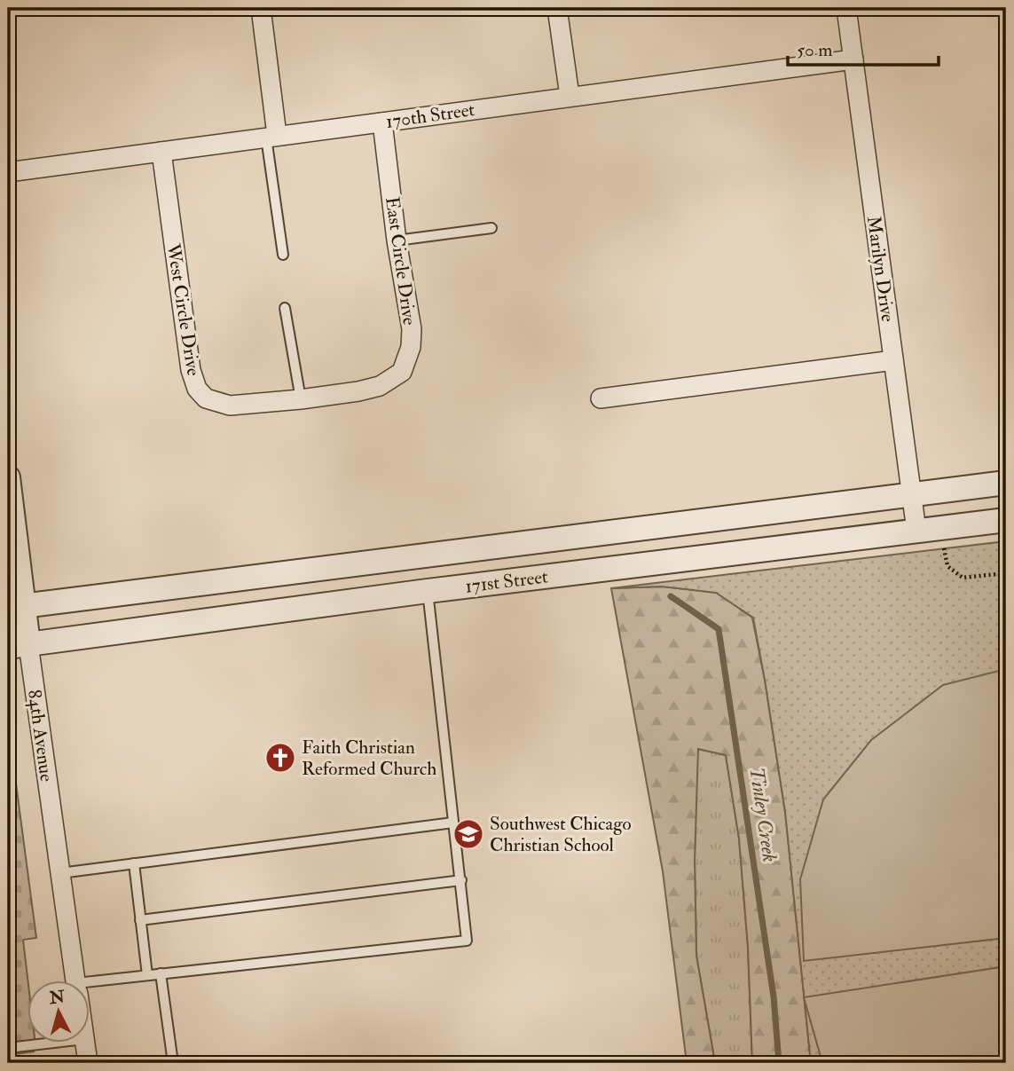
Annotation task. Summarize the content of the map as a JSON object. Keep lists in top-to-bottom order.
{
  "streets": {
    "street": [
      "170th Street",
      "East Circle Drive",
      "Marilyn Drive",
      "West Circle Drive",
      "171st Street",
      "84th Avenue"
    ]
  },
  "crossings": [
    ["170th Street", "East Circle Drive"],
    ["170th Street", "Marilyn Drive"],
    ["170th Street", "West Circle Drive"],
    ["East Circle Drive", "West Circle Drive"],
    ["Marilyn Drive", "171st Street"],
    ["171st Street", "84th Avenue"]
  ],
  "water": ["Tinley Creek"],
  "places": {
    "church": ["Faith Christian Reformed Church"],
    "school or university": ["Southwest Chicago Christian School"]
  },
  "scale_bar": "50 m",
  "north": "top"
}
